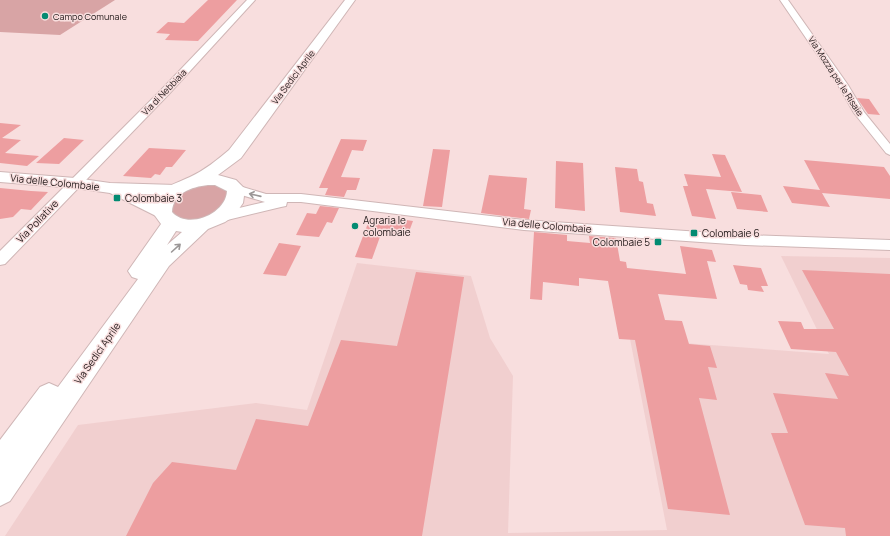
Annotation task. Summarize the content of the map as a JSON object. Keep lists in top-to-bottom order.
{
  "streets": {
    "main road": ["Via Sedici Aprile"],
    "street": [
      "Via Mozza per le Risaie",
      "Via di Nebbiaia",
      "Via delle Colombaie",
      "Via Pollative"
    ]
  },
  "crossings": [
    ["Via Sedici Aprile", "Via delle Colombaie"],
    ["Via di Nebbiaia", "Via delle Colombaie"],
    ["Via di Nebbiaia", "Via Pollative"],
    ["Via delle Colombaie", "Via Pollative"]
  ],
  "places": {
    "other": ["Campo Comunale", "Agraria le colombaie"],
    "transit": ["Colombaie 3", "Colombaie 6", "Colombaie 5"]
  }
}
